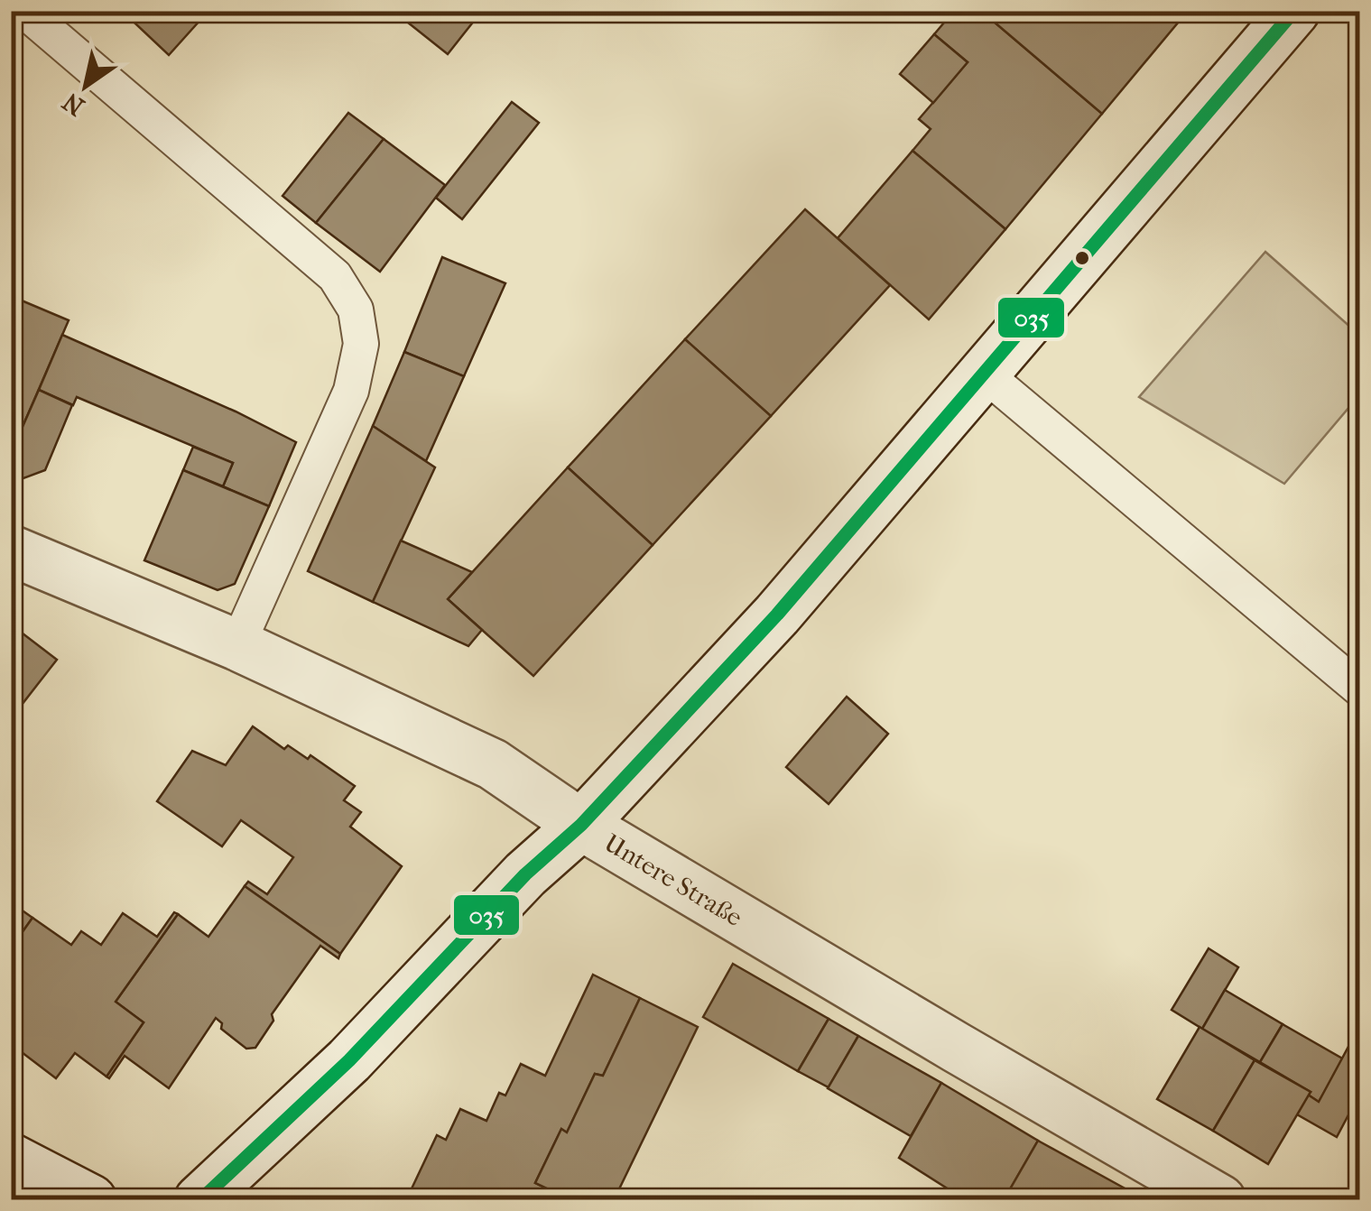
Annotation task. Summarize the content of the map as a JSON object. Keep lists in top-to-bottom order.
{
  "streets": {
    "main road": ["Untere Straße"]
  },
  "lines": ["transit line 035"],
  "north": "bottom left"
}
